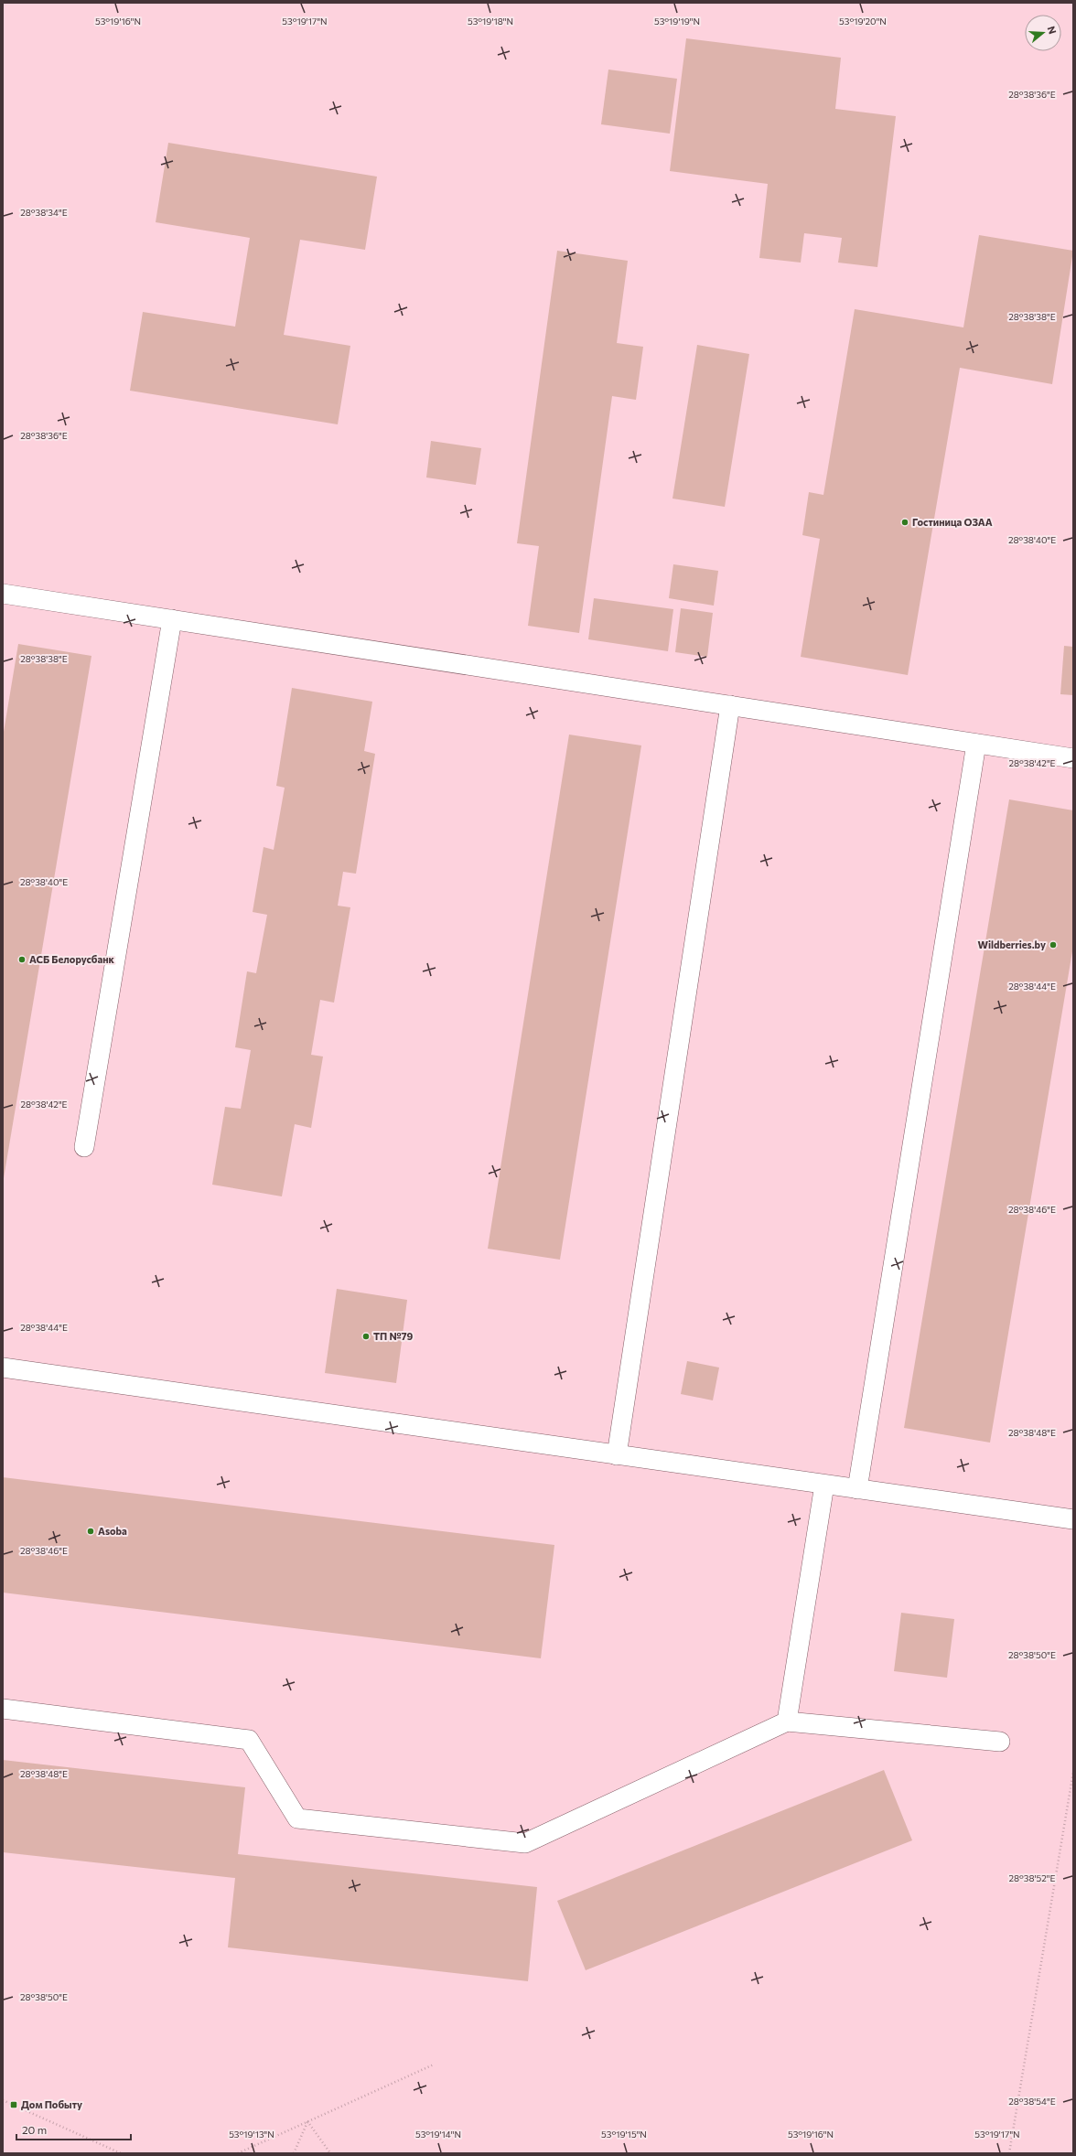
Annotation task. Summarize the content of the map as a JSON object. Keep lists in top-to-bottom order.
{
  "places": {
    "other": [
      "Гостиница ОЗАА",
      "Wildberries.by",
      "АСБ Белорусбанк",
      "ТП №79",
      "Asoba"
    ],
    "transit": ["Дом Побыту"]
  },
  "scale_bar": "20 m",
  "north": "right",
  "coordinates": [
    "53°19'16\"N",
    "53°19'17\"N",
    "53°19'18\"N",
    "53°19'19\"N",
    "53°19'20\"N",
    "28°38'36\"E",
    "28°38'34\"E",
    "28°38'38\"E",
    "28°38'40\"E",
    "28°38'42\"E",
    "28°38'44\"E",
    "28°38'46\"E",
    "28°38'48\"E",
    "28°38'50\"E",
    "28°38'52\"E",
    "28°38'54\"E",
    "53°19'13\"N",
    "53°19'14\"N",
    "53°19'15\"N"
  ]
}
